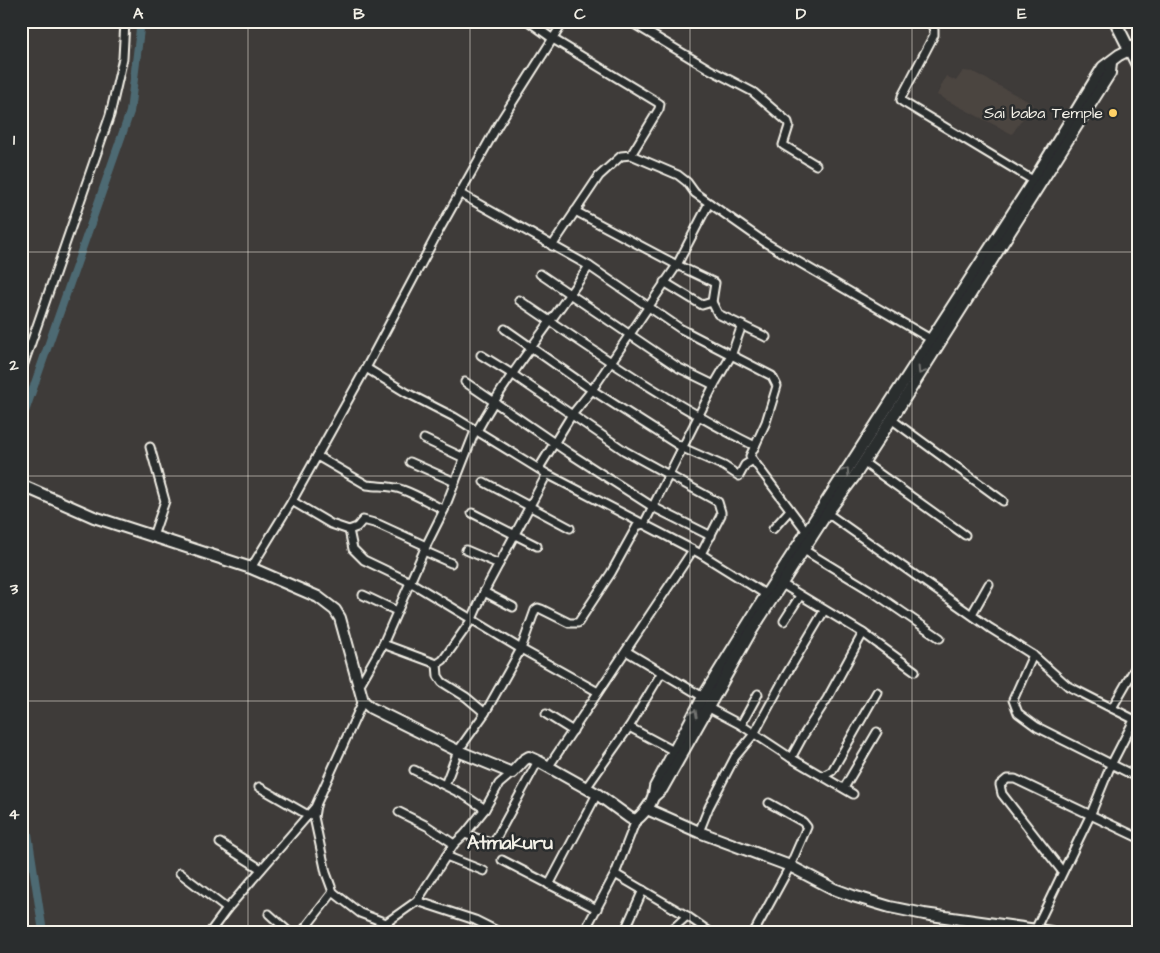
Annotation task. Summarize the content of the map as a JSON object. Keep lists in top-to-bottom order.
{
  "districts": ["Atmakuru"],
  "places": ["Sai baba Temple"],
  "grid": {
    "columns": [
      "A",
      "B",
      "C",
      "D",
      "E"
    ],
    "rows": [
      "1",
      "2",
      "3",
      "4"
    ]
  }
}
